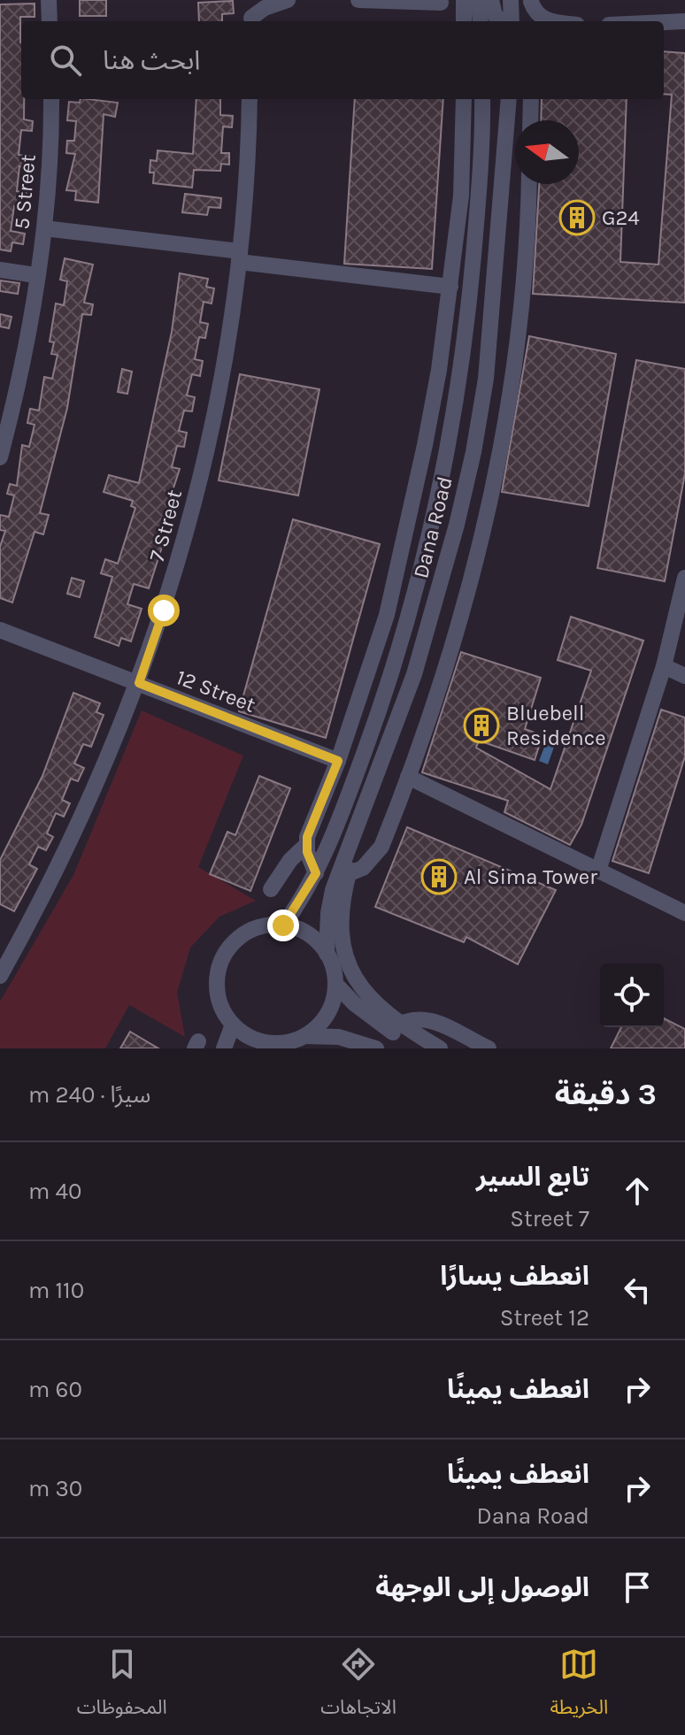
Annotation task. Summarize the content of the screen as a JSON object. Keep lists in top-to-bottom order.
{
  "streets": {
    "street": [
      "5 Street",
      "7 Street",
      "Dana Road",
      "12 Street"
    ]
  },
  "crossings": [
    ["7 Street", "12 Street"]
  ],
  "places": {
    "building": ["G24", "Bluebell Residence", "Al Sima Tower"]
  },
  "north": "left",
  "page": {
    "search": "ابحث هنا",
    "heading": ["3 دقيقة", "سيرًا · 240 m"],
    "list": [
      ["تابع السير", "7 Street", "40 m"],
      ["انعطف يسارًا", "12 Street", "110 m"],
      ["انعطف يمينًا", "60 m"],
      ["انعطف يمينًا", "Dana Road", "30 m"],
      "الوصول إلى الوجهة"
    ],
    "nav": ["الخريطة", "الاتجاهات", "المحفوظات"]
  }
}
